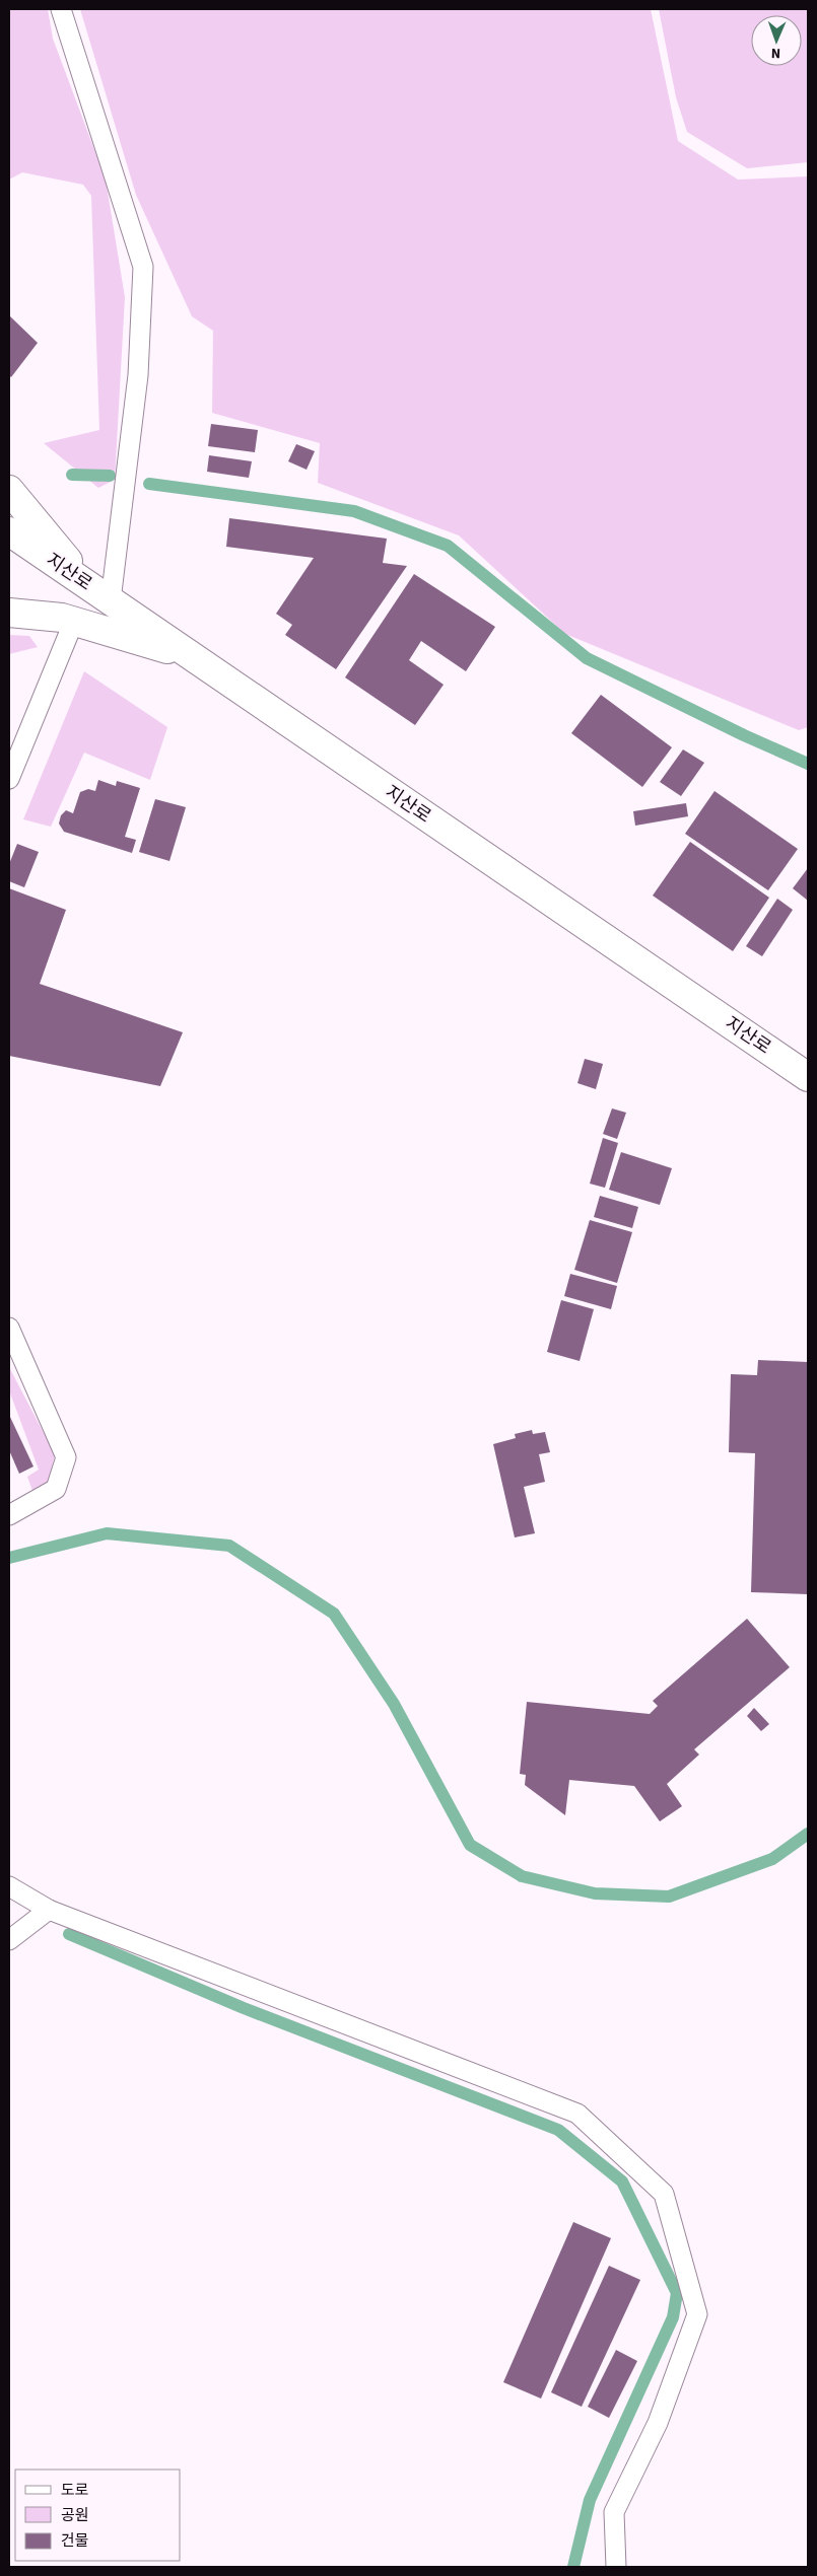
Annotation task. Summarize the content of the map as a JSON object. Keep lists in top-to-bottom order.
{
  "streets": {
    "main road": ["지산로"]
  },
  "legend": ["도로", "공원", "건물"],
  "north": "bottom"
}
